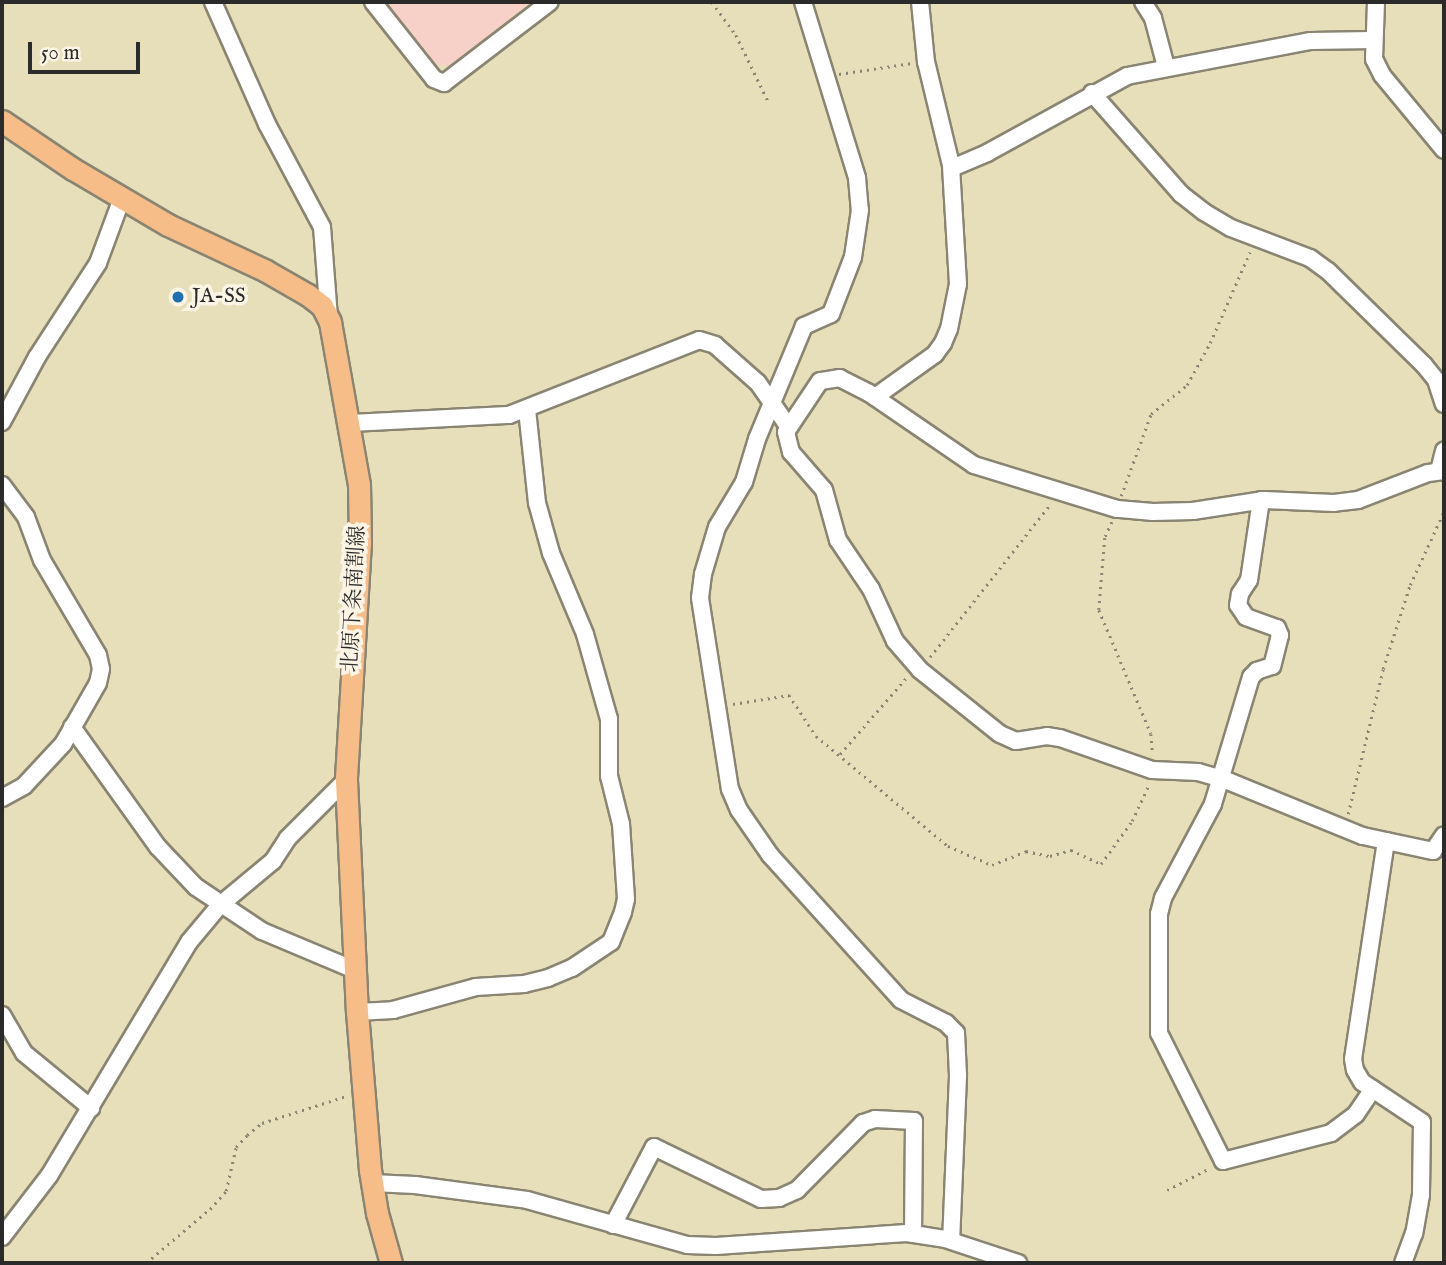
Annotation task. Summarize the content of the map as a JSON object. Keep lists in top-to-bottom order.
{
  "streets": {
    "main road": ["北原下条南割線"]
  },
  "places": ["JA-SS"],
  "scale_bar": "50 m"
}
